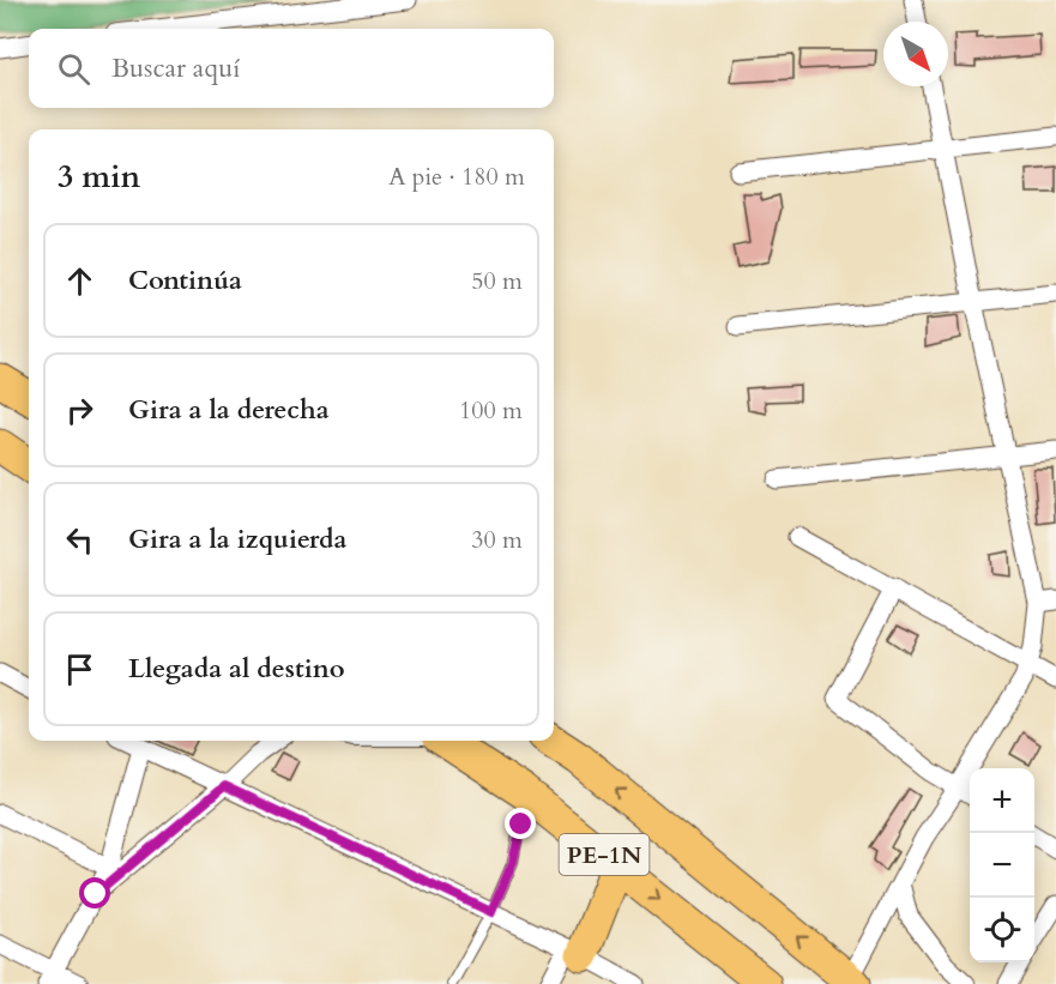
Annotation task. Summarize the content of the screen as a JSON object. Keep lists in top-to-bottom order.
{
  "streets": {
    "highway": ["PE-1N"]
  },
  "north": "bottom right",
  "page": {
    "search": "Buscar aquí",
    "heading": ["3 min", "A pie · 180 m"],
    "list": [
      ["Continúa", "50 m"],
      ["Gira a la derecha", "100 m"],
      ["Gira a la izquierda", "30 m"],
      "Llegada al destino"
    ],
    "map_buttons": ["+", "−"]
  }
}
